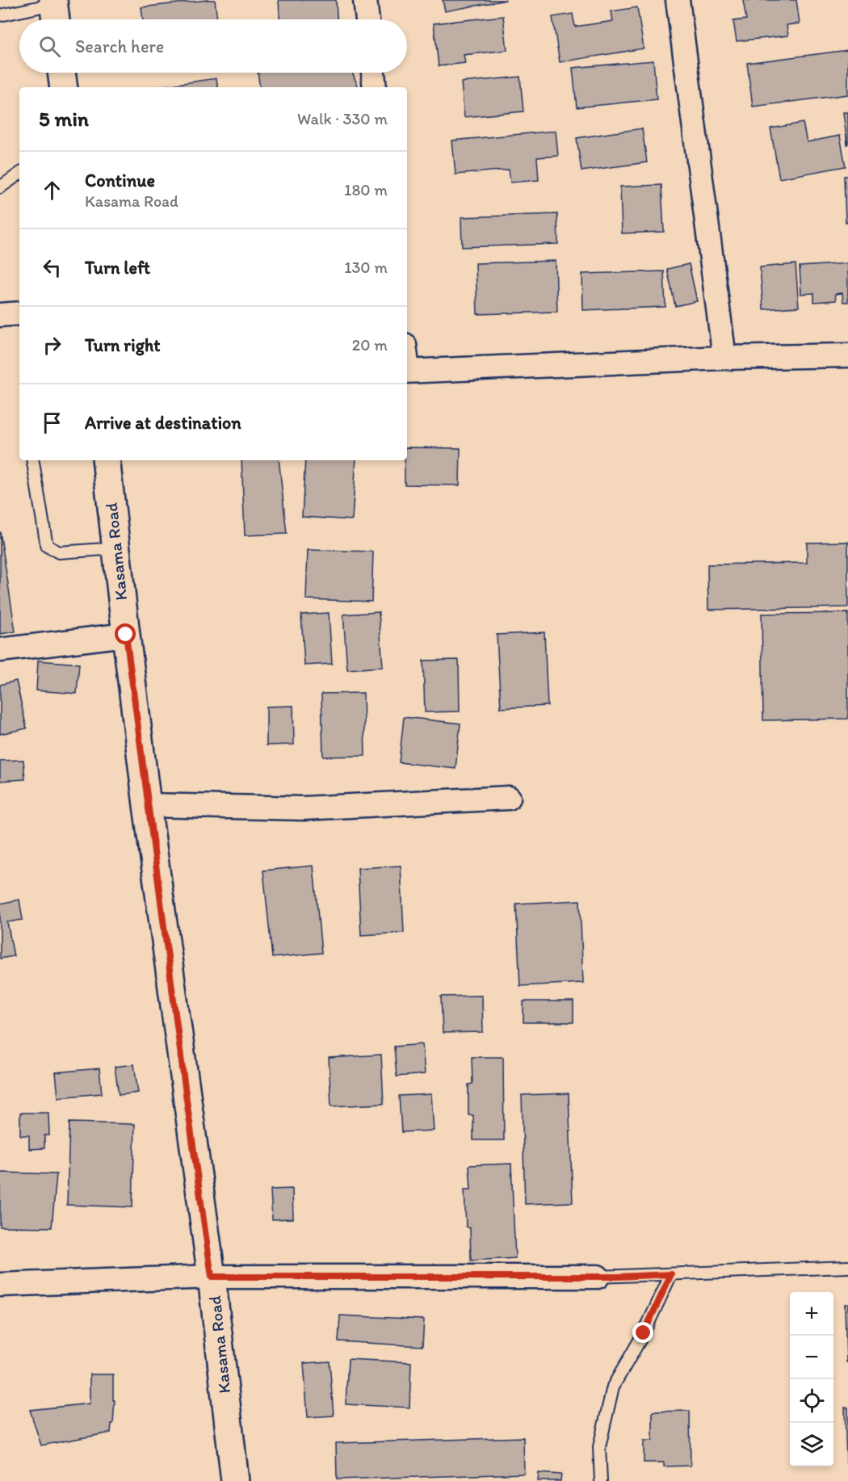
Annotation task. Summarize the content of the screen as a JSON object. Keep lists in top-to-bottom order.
{
  "streets": {
    "street": ["Kasama Road"]
  },
  "page": {
    "search": "Search here",
    "heading": ["5 min", "Walk · 330 m"],
    "list": [
      ["Continue", "Kasama Road", "180 m"],
      ["Turn left", "130 m"],
      ["Turn right", "20 m"],
      "Arrive at destination"
    ],
    "map_buttons": ["+", "−"]
  }
}
